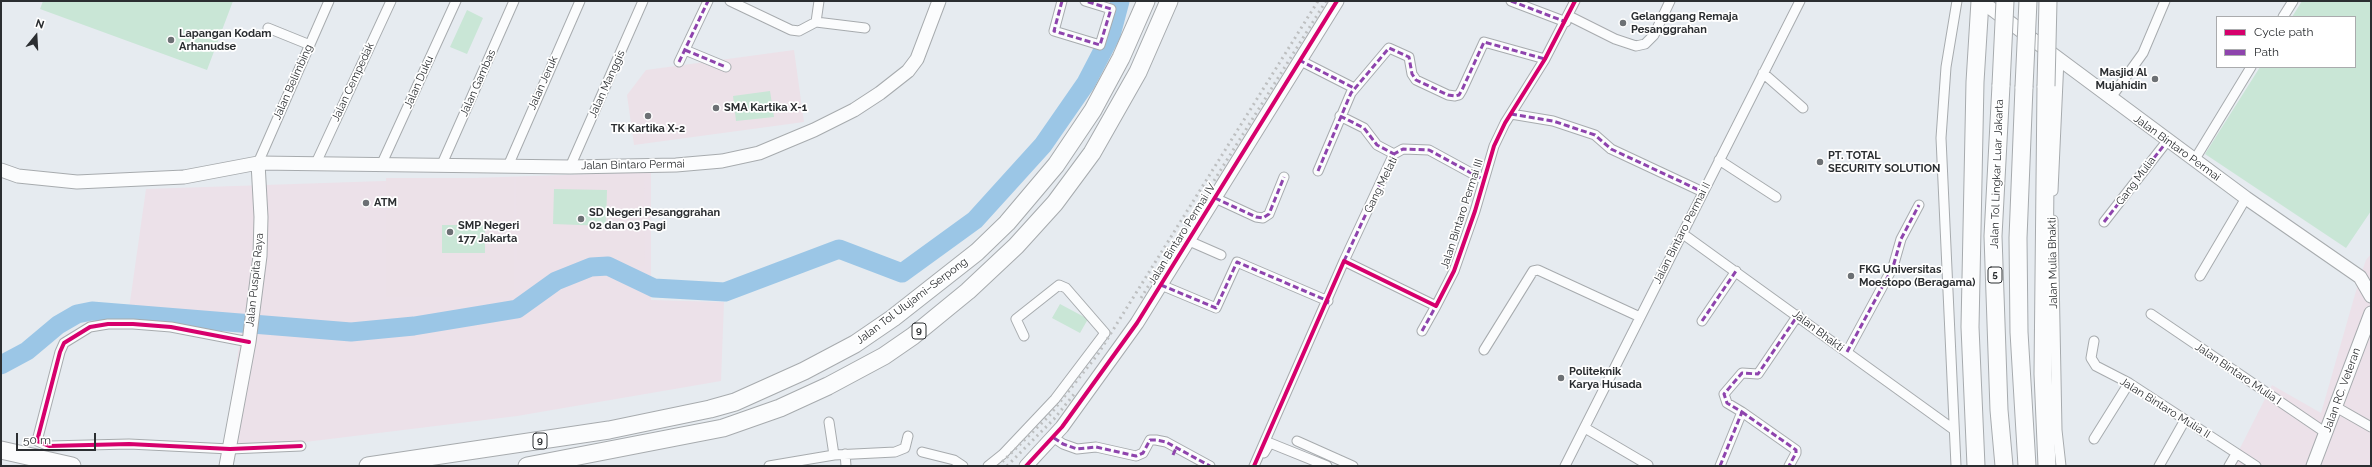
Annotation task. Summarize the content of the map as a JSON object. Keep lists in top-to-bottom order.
{
  "streets": {
    "highway": [
      "Jalan Tol Lingkar Luar Jakarta",
      "5",
      "Jalan Tol Ulujami–Serpong",
      "9"
    ],
    "main road": [
      "Jalan Bintaro Permai",
      "Jalan Bintaro Permai IV",
      "Jalan Puspita Raya",
      "Jalan RC. Veteran"
    ],
    "street": [
      "Jalan Belimbing",
      "Jalan Cempedak",
      "Jalan Duku",
      "Jalan Gambas",
      "Jalan Jeruk",
      "Jalan Manggis",
      "Gang Mulia",
      "Gang Melati",
      "Jalan Bintaro Permai III",
      "Jalan Bintaro Permai II",
      "Jalan Mulia Bhakti",
      "Jalan Bhakti",
      "Jalan Bintaro Mulia I",
      "Jalan Bintaro Mulia II"
    ]
  },
  "crossings": [
    ["Jalan Belimbing", "Jalan Bintaro Permai"],
    ["Jalan Belimbing", "Jalan Puspita Raya"],
    ["Jalan Cempedak", "Jalan Bintaro Permai"],
    ["Jalan Duku", "Jalan Bintaro Permai"],
    ["Jalan Gambas", "Jalan Bintaro Permai"],
    ["Jalan Jeruk", "Jalan Bintaro Permai"],
    ["Jalan Manggis", "Jalan Bintaro Permai"],
    ["Jalan Bintaro Permai", "Gang Mulia"],
    ["Jalan Bintaro Permai", "Jalan Mulia Bhakti"],
    ["Jalan Bintaro Permai", "Jalan Puspita Raya"],
    ["Gang Melati", "Jalan Bintaro Permai III"],
    ["Jalan Bintaro Permai II", "Jalan Bhakti"],
    ["Jalan Bintaro Mulia I", "Jalan RC. Veteran"]
  ],
  "places": [
    "Gelanggang Remaja Pesanggrahan",
    "Lapangan Kodam Arhanudse",
    "Masjid Al Mujahidin",
    "SMA Kartika X-1",
    "TK Kartika X-2",
    "PT. TOTAL SECURITY SOLUTION",
    "ATM",
    "SD Negeri Pesanggrahan 02 dan 03 Pagi",
    "SMP Negeri 177 Jakarta",
    "FKG Universitas Moestopo (Beragama)",
    "Politeknik Karya Husada"
  ],
  "legend": ["Cycle path", "Path"],
  "scale_bar": "50 m",
  "north": "top"
}
